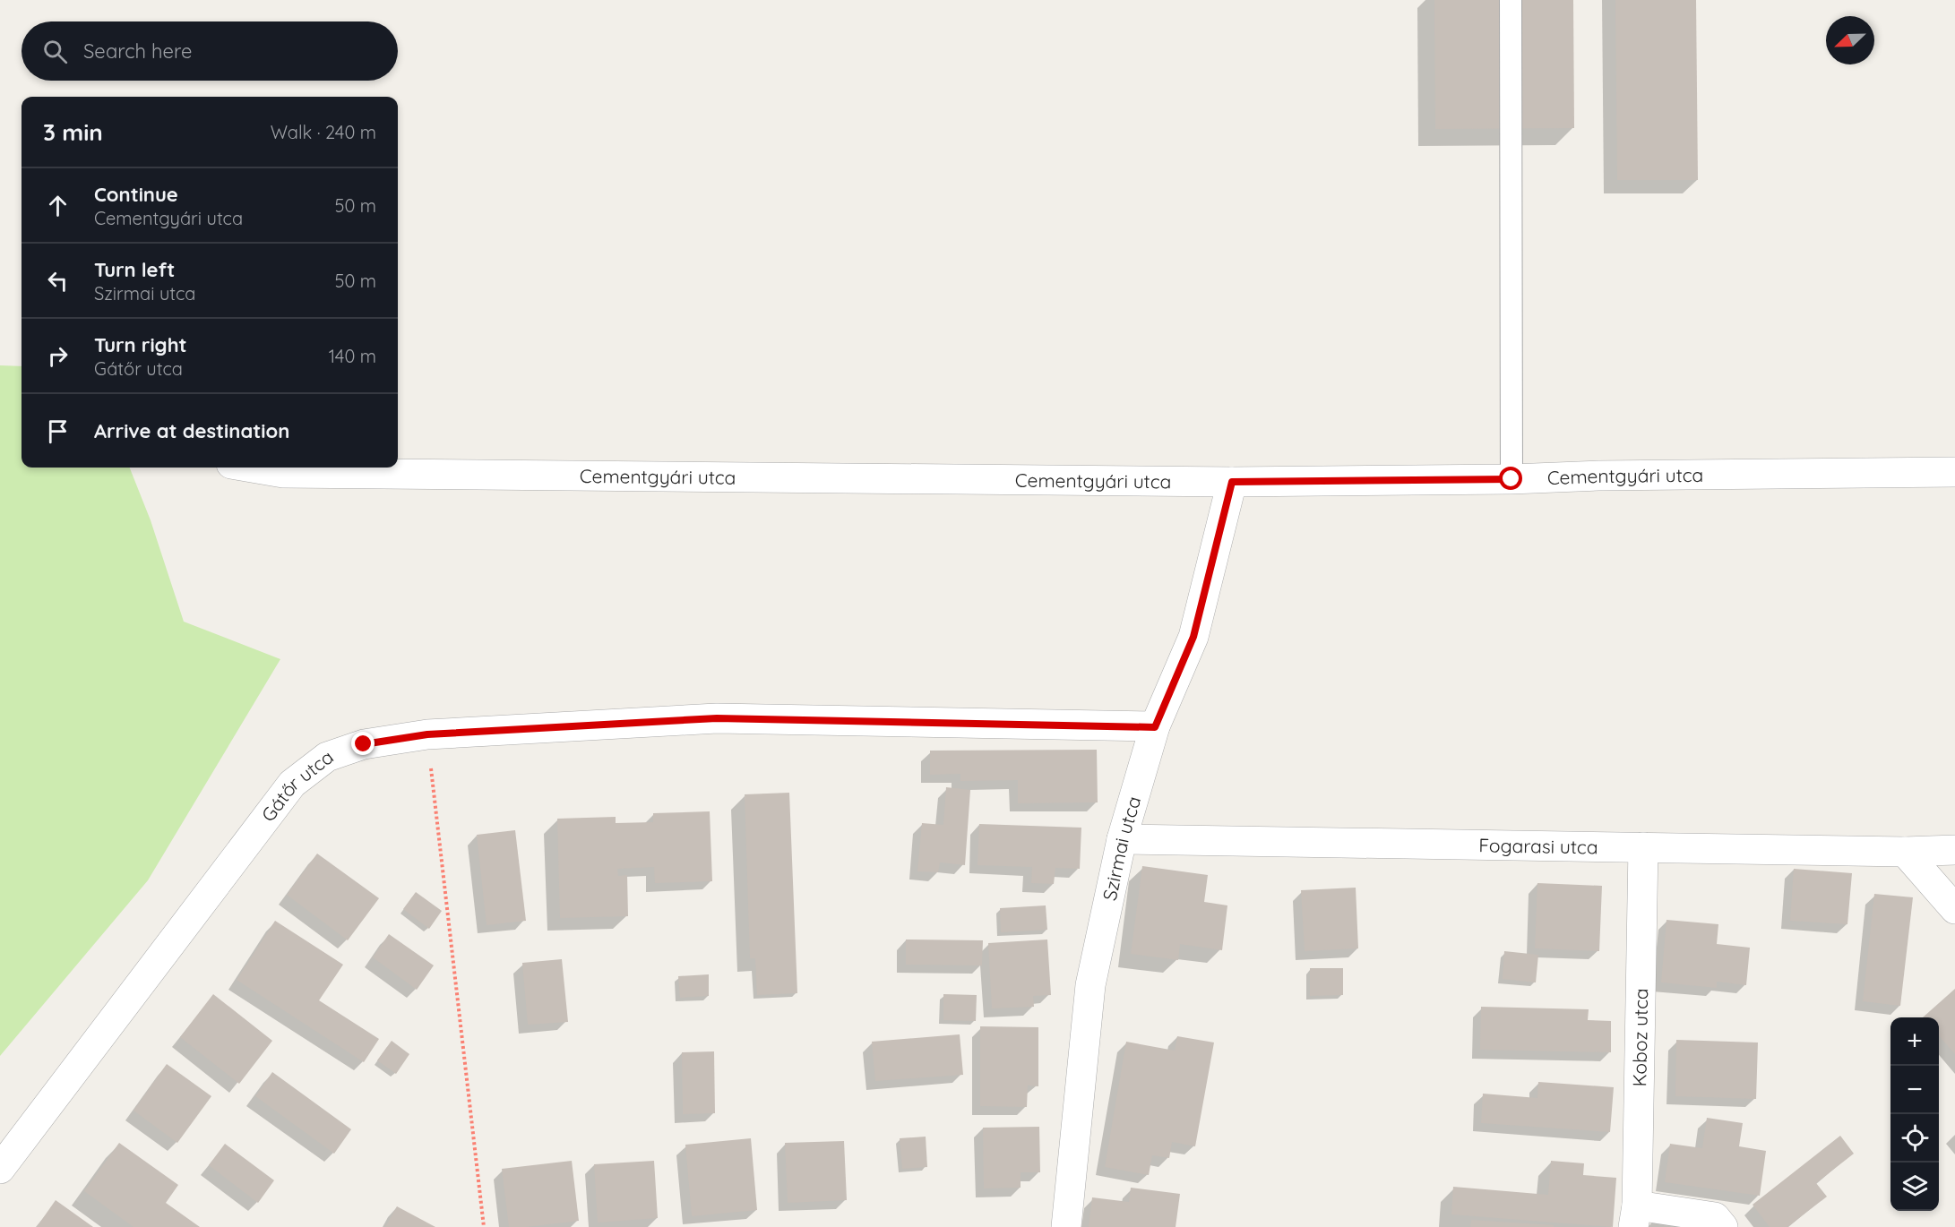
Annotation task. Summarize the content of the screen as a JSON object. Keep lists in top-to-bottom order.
{
  "streets": {
    "street": [
      "Cementgyári utca",
      "Gátőr utca",
      "Fogarasi utca",
      "Szirmai utca",
      "Koboz utca"
    ]
  },
  "crossings": [
    ["Cementgyári utca", "Szirmai utca"],
    ["Gátőr utca", "Szirmai utca"],
    ["Fogarasi utca", "Szirmai utca"],
    ["Fogarasi utca", "Koboz utca"]
  ],
  "north": "bottom left",
  "page": {
    "search": "Search here",
    "heading": ["3 min", "Walk · 240 m"],
    "list": [
      ["Continue", "Cementgyári utca", "50 m"],
      ["Turn left", "Szirmai utca", "50 m"],
      ["Turn right", "Gátőr utca", "140 m"],
      "Arrive at destination"
    ],
    "map_buttons": ["+", "−"]
  }
}
